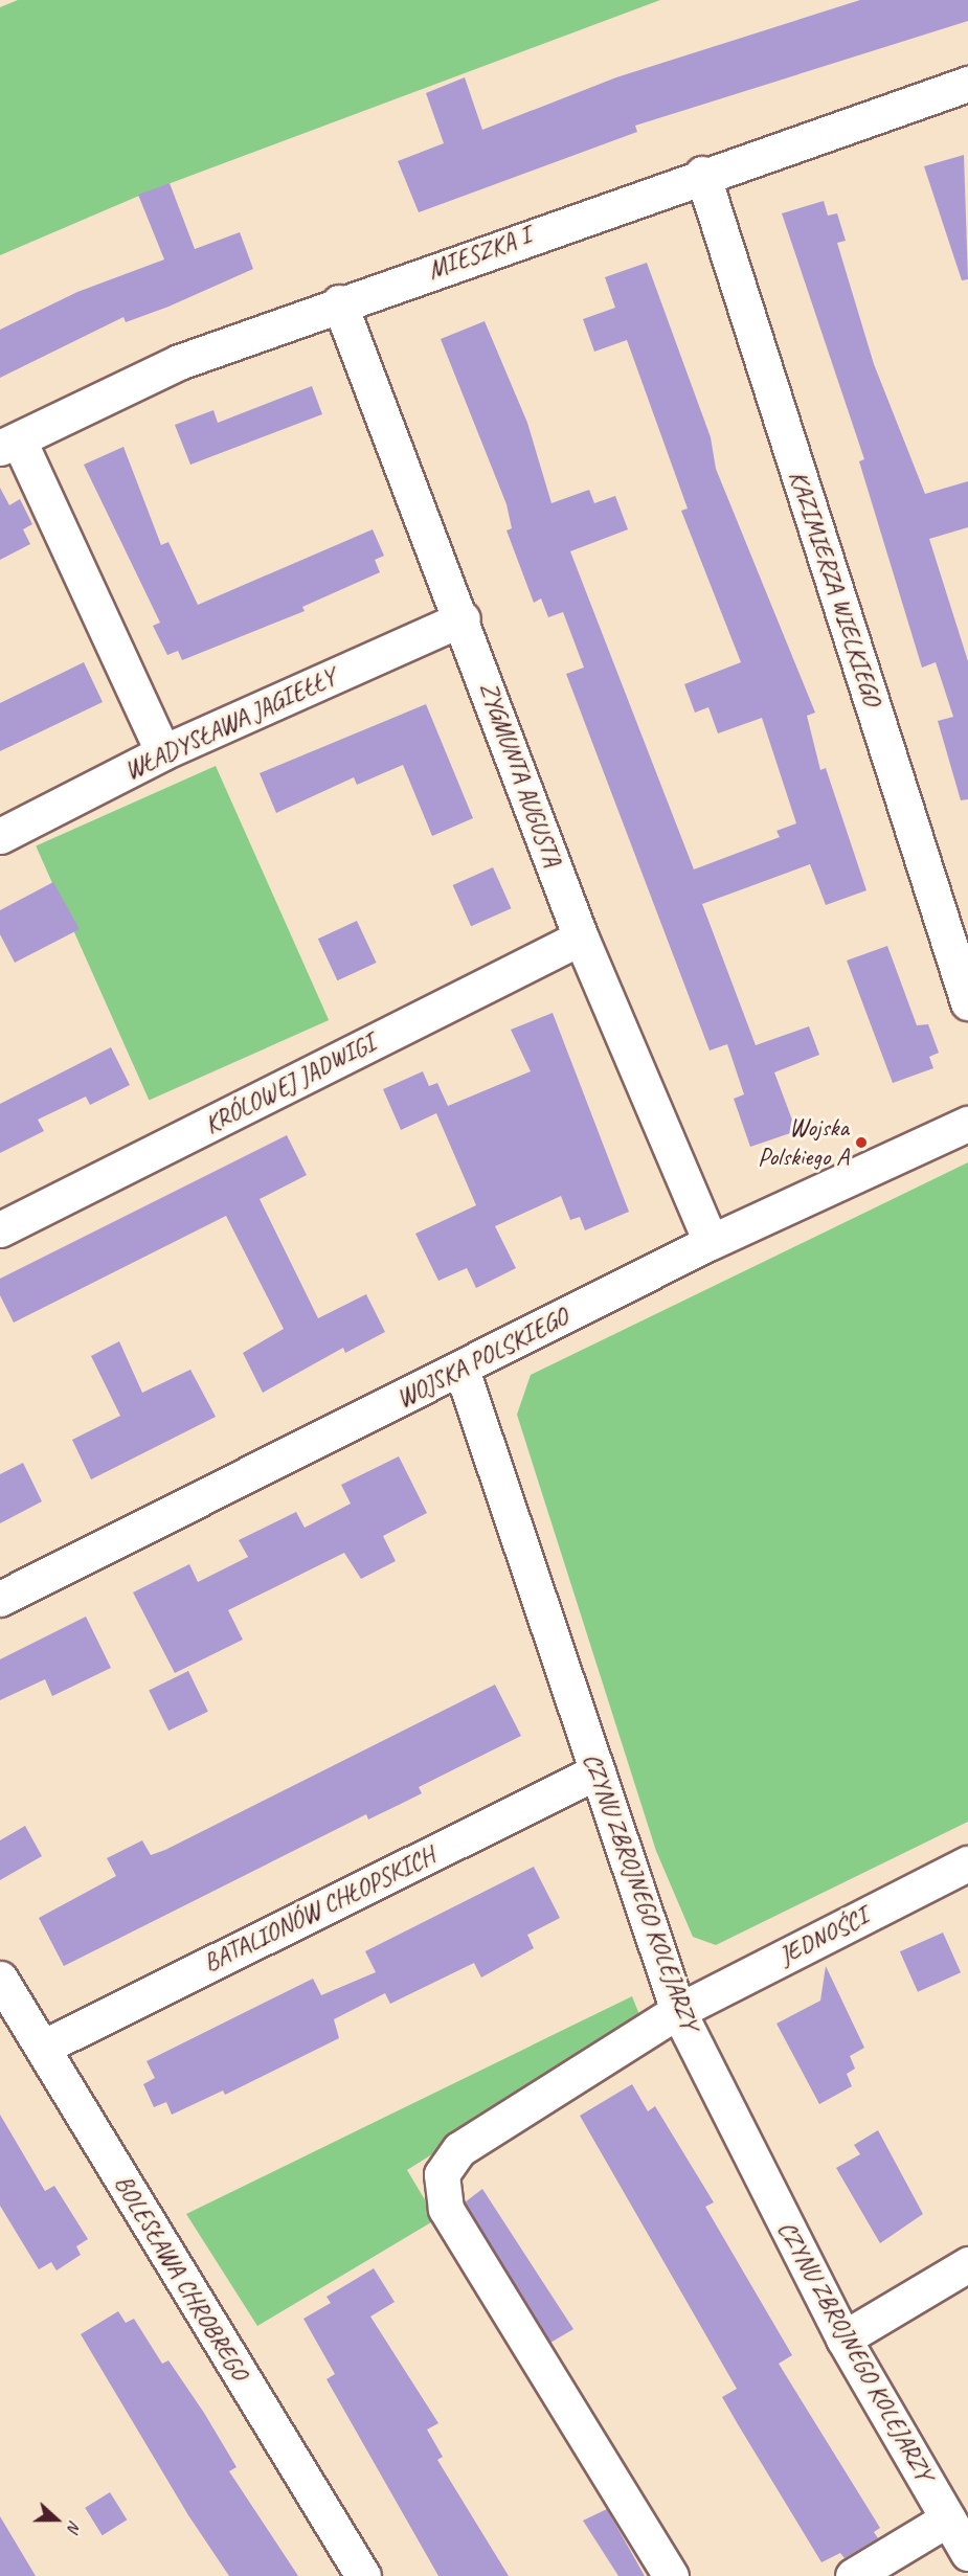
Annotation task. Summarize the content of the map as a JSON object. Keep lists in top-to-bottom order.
{
  "streets": {
    "street": [
      "MIESZKA I",
      "KAZIMIERZA WIELKIEGO",
      "WŁADYSŁAWA JAGIEŁŁY",
      "ZYGMUNTA AUGUSTA",
      "KRÓLOWEJ JADWIGI",
      "WOJSKA POLSKIEGO",
      "CZYNU ZBROJNEGO KOLEJARZY",
      "BATALIONÓW CHŁOPSKICH",
      "JEDNOŚCI",
      "BOLESŁAWA CHROBREGO"
    ]
  },
  "crossings": [
    ["MIESZKA I", "KAZIMIERZA WIELKIEGO"],
    ["MIESZKA I", "ZYGMUNTA AUGUSTA"],
    ["WŁADYSŁAWA JAGIEŁŁY", "ZYGMUNTA AUGUSTA"],
    ["ZYGMUNTA AUGUSTA", "KRÓLOWEJ JADWIGI"],
    ["ZYGMUNTA AUGUSTA", "WOJSKA POLSKIEGO"],
    ["WOJSKA POLSKIEGO", "CZYNU ZBROJNEGO KOLEJARZY"],
    ["CZYNU ZBROJNEGO KOLEJARZY", "BATALIONÓW CHŁOPSKICH"],
    ["CZYNU ZBROJNEGO KOLEJARZY", "JEDNOŚCI"],
    ["BATALIONÓW CHŁOPSKICH", "BOLESŁAWA CHROBREGO"]
  ],
  "places": ["Wojska Polskiego A"],
  "north": "right"
}
